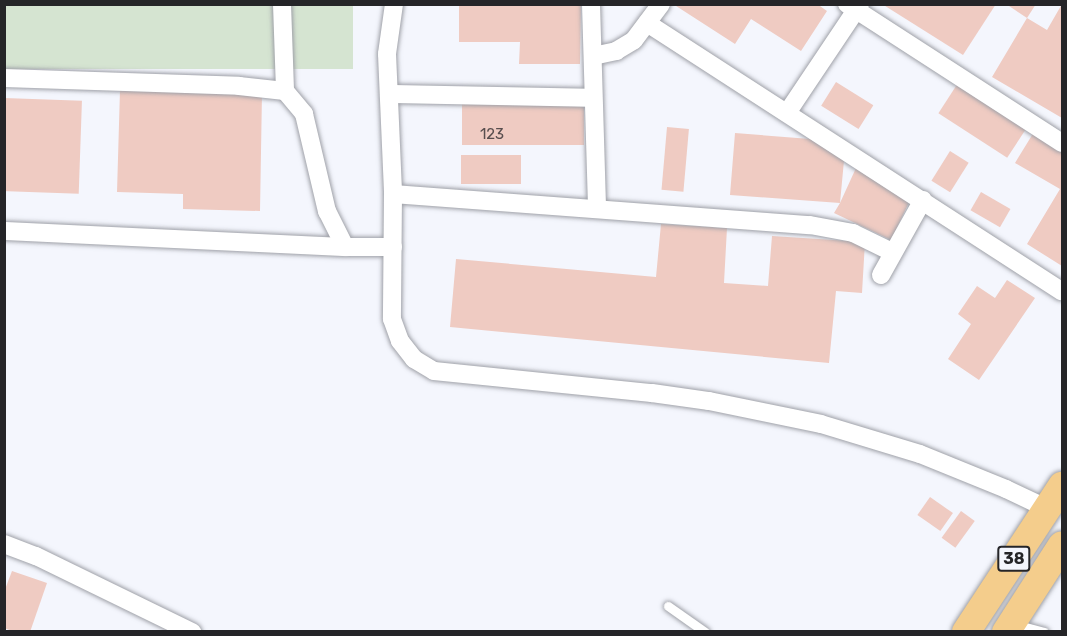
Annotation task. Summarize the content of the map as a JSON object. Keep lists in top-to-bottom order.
{
  "streets": {
    "main road": ["38"]
  },
  "house_numbers": ["123"]
}
